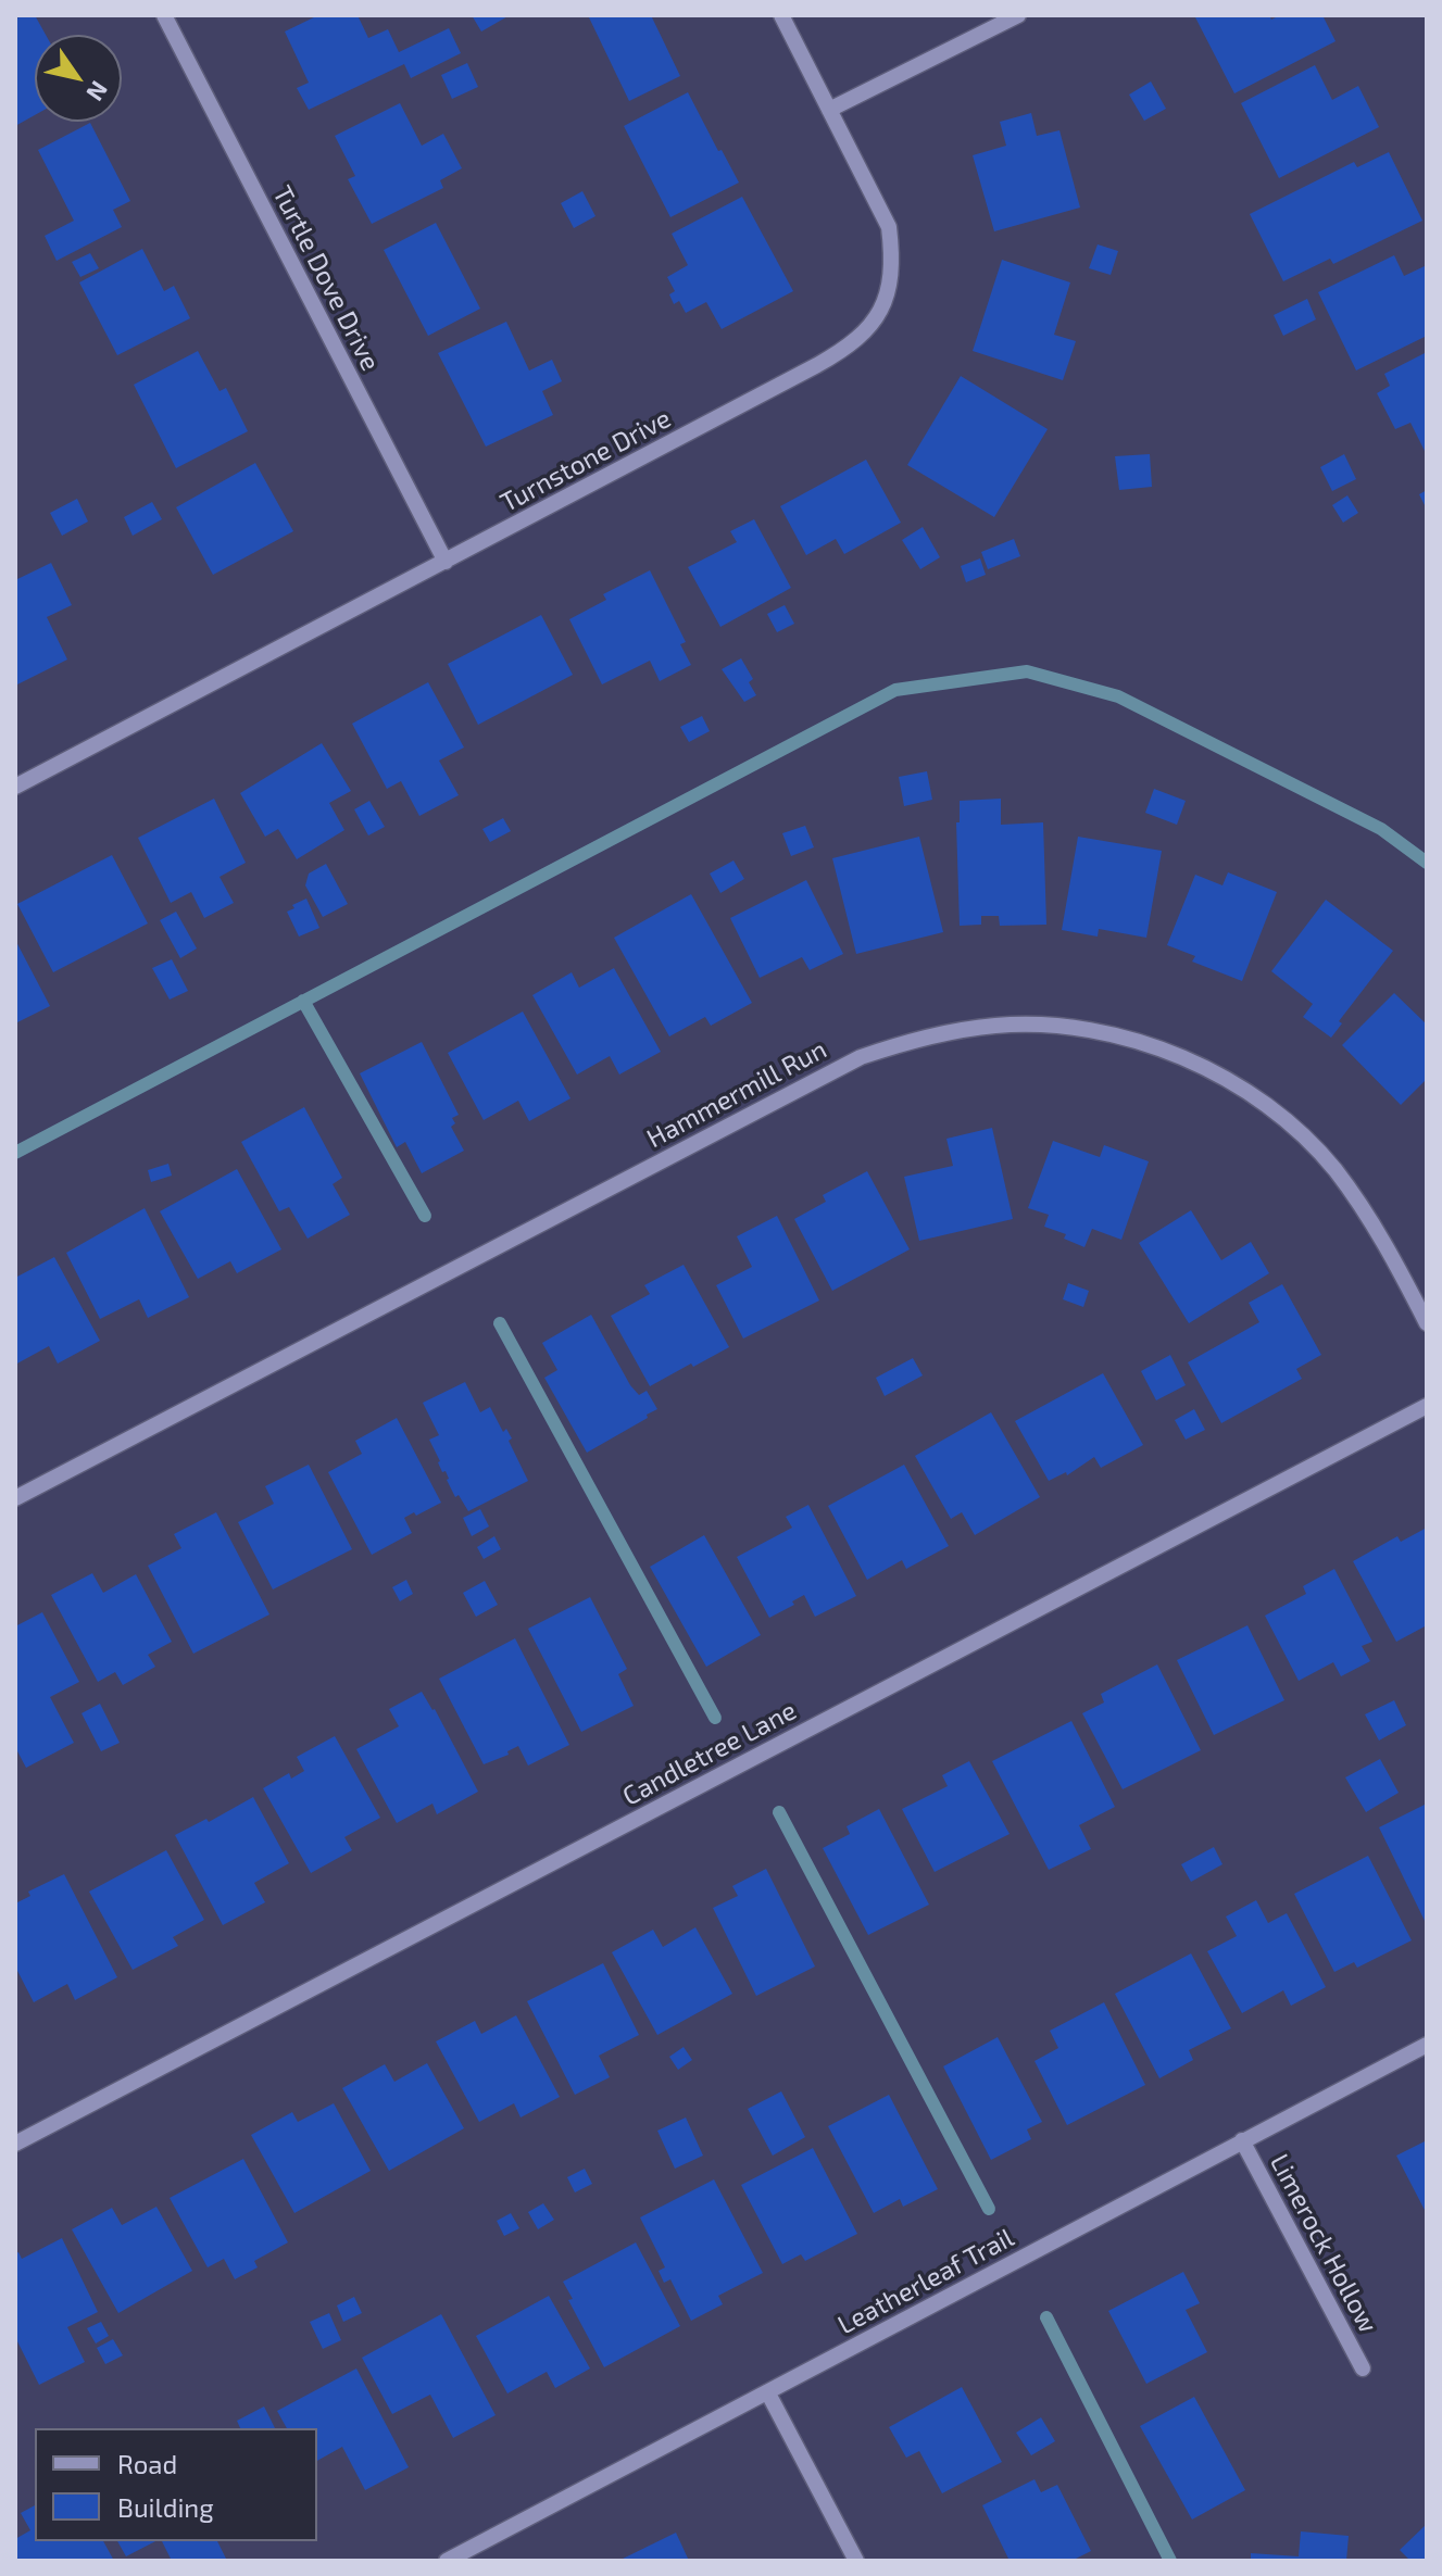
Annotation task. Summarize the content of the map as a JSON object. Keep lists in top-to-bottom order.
{
  "streets": {
    "street": [
      "Turtle Dove Drive",
      "Turnstone Drive",
      "Hammermill Run",
      "Candletree Lane",
      "Limerock Hollow",
      "Leatherleaf Trail"
    ]
  },
  "crossings": [
    ["Turtle Dove Drive", "Turnstone Drive"],
    ["Limerock Hollow", "Leatherleaf Trail"]
  ],
  "legend": ["Road", "Building"],
  "north": "bottom right"
}
